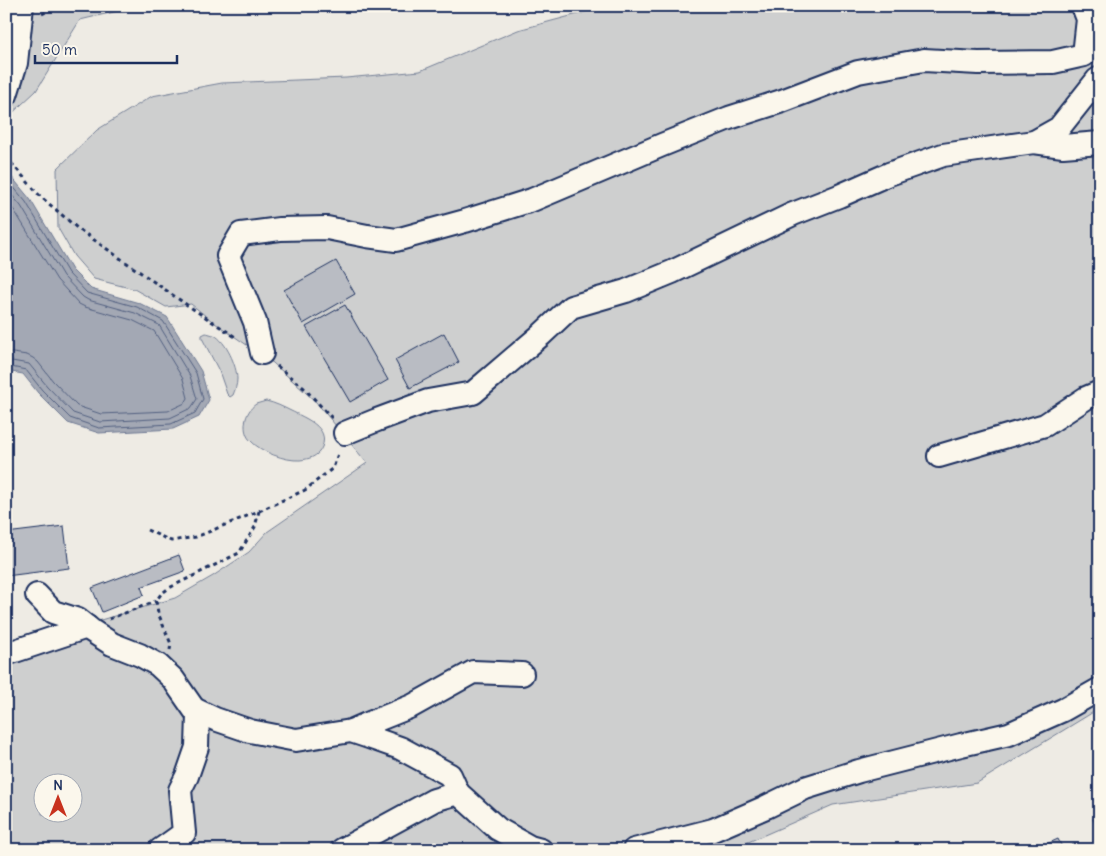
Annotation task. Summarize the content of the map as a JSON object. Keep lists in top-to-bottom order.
{
  "scale_bar": "50 m",
  "north": "top"
}
